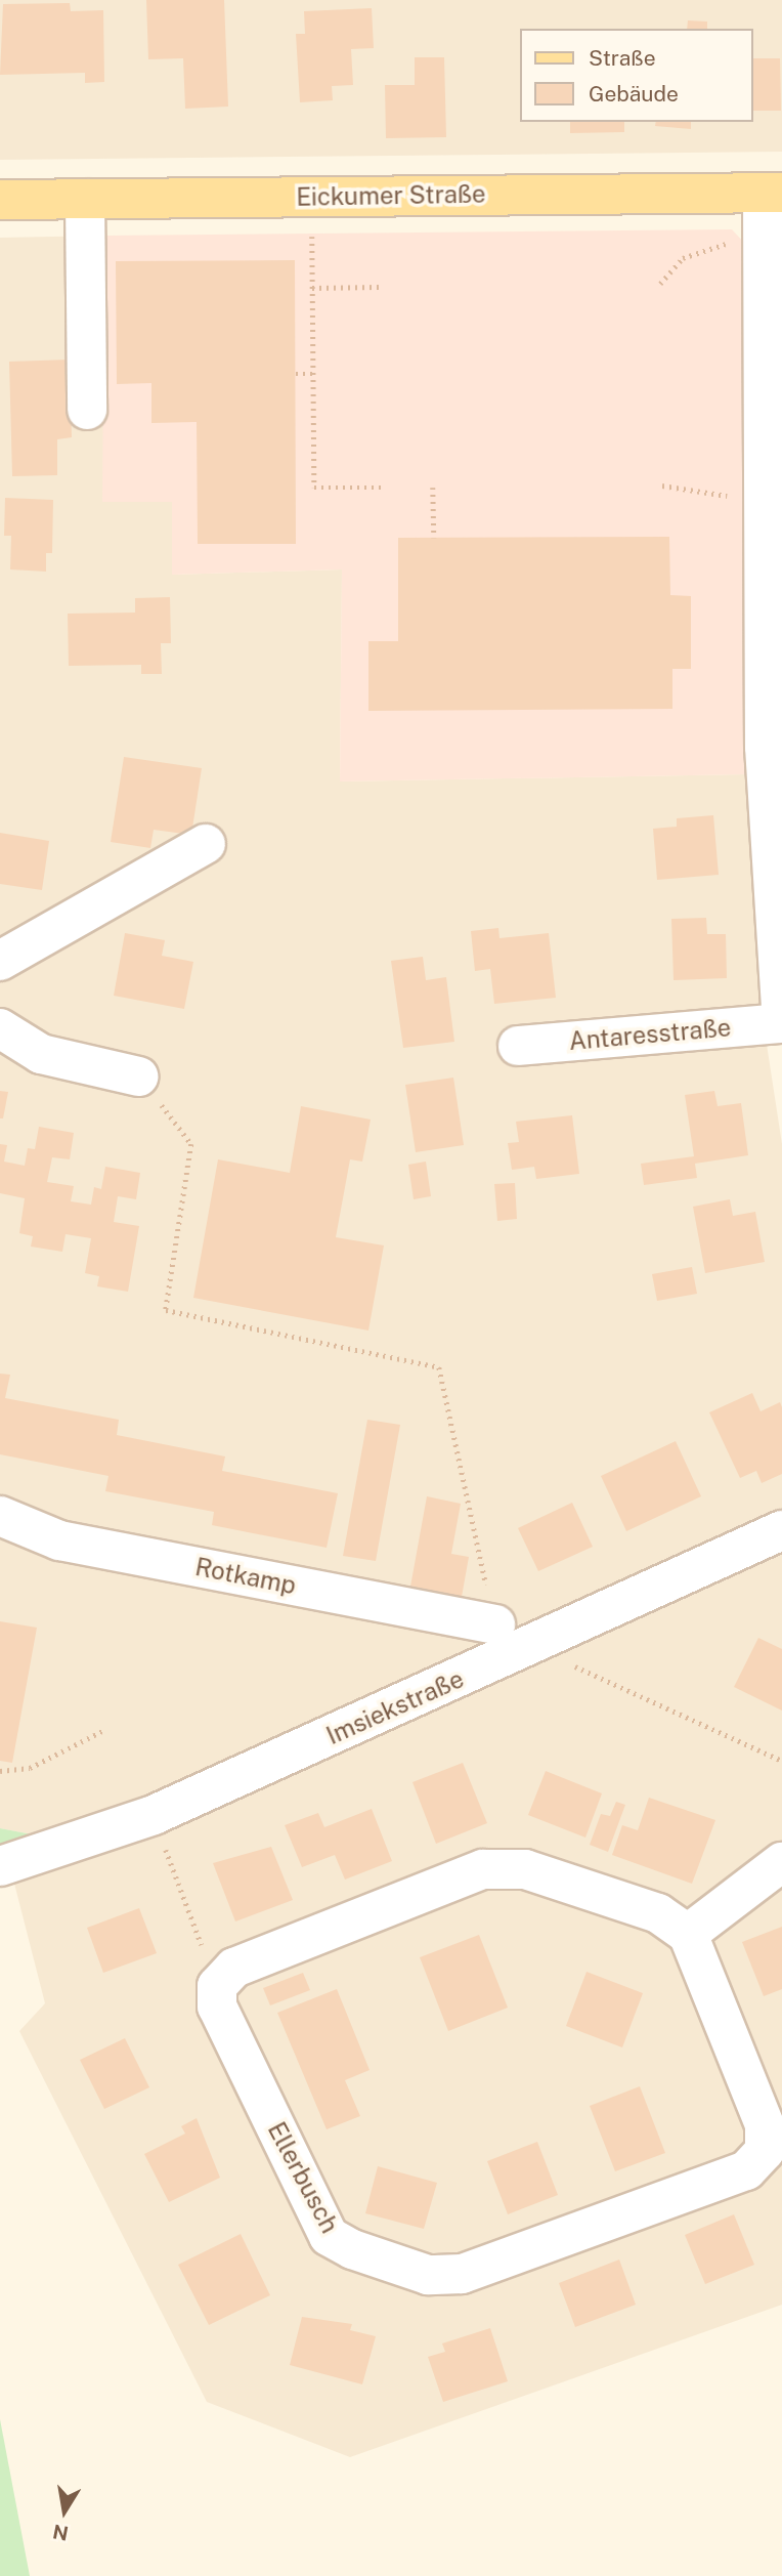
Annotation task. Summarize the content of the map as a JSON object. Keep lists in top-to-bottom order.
{
  "streets": {
    "main road": ["Eickumer Straße"],
    "street": [
      "Antaresstraße",
      "Rotkamp",
      "Imsiekstraße",
      "Ellerbusch"
    ]
  },
  "crossings": [
    ["Eickumer Straße", "Antaresstraße"]
  ],
  "legend": ["Straße", "Gebäude"],
  "north": "bottom"
}
